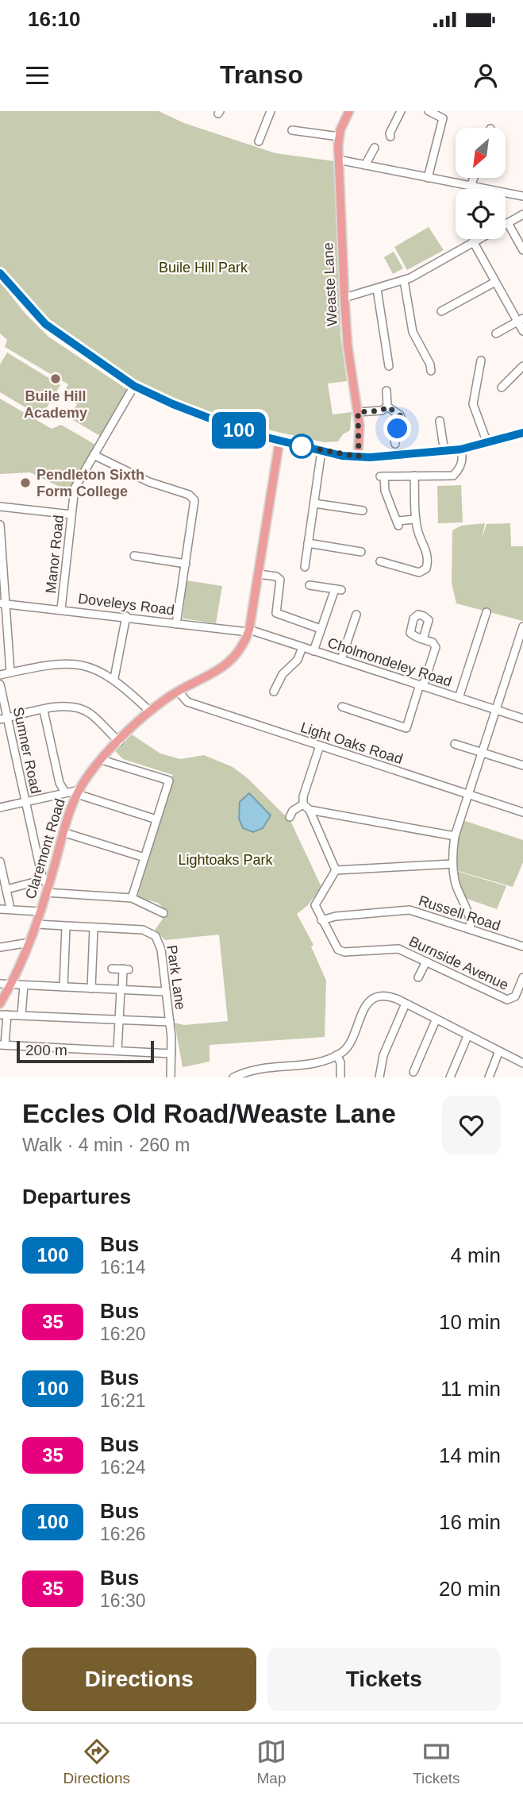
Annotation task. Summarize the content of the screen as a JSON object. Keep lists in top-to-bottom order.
{
  "streets": {
    "main road": ["Weaste Lane", "Claremont Road"],
    "street": [
      "Manor Road",
      "Doveleys Road",
      "Cholmondeley Road",
      "Light Oaks Road",
      "Sumner Road",
      "Russell Road",
      "Burnside Avenue",
      "Park Lane"
    ]
  },
  "crossings": [
    ["Manor Road", "Doveleys Road"],
    ["Doveleys Road", "Cholmondeley Road"],
    ["Doveleys Road", "Claremont Road"],
    ["Cholmondeley Road", "Claremont Road"],
    ["Light Oaks Road", "Claremont Road"],
    ["Sumner Road", "Claremont Road"],
    ["Claremont Road", "Park Lane"],
    ["Russell Road", "Burnside Avenue"]
  ],
  "parks": ["Buile Hill Park", "Lightoaks Park"],
  "places": ["Buile Hill Academy", "Pendleton Sixth Form College"],
  "lines": ["bus line 100"],
  "scale_bar": "200 m",
  "north": "bottom left",
  "page": {
    "status": "16:10",
    "header": "Transo",
    "on_map": "100",
    "scale": "200 m",
    "heading": [
      ["Eccles Old Road/Weaste Lane", "Walk · 4 min · 260 m"],
      "Departures"
    ],
    "list": [
      {
        "mark": "100",
        "name": "Bus",
        "note": "16:14",
        "value": "4 min"
      },
      {
        "mark": "35",
        "name": "Bus",
        "note": "16:20",
        "value": "10 min"
      },
      {
        "mark": "100",
        "name": "Bus",
        "note": "16:21",
        "value": "11 min"
      },
      {
        "mark": "35",
        "name": "Bus",
        "note": "16:24",
        "value": "14 min"
      },
      {
        "mark": "100",
        "name": "Bus",
        "note": "16:26",
        "value": "16 min"
      },
      {
        "mark": "35",
        "name": "Bus",
        "note": "16:30",
        "value": "20 min"
      }
    ],
    "buttons": ["Directions", "Tickets"],
    "tabs": ["Directions", "Map", "Tickets"]
  }
}
